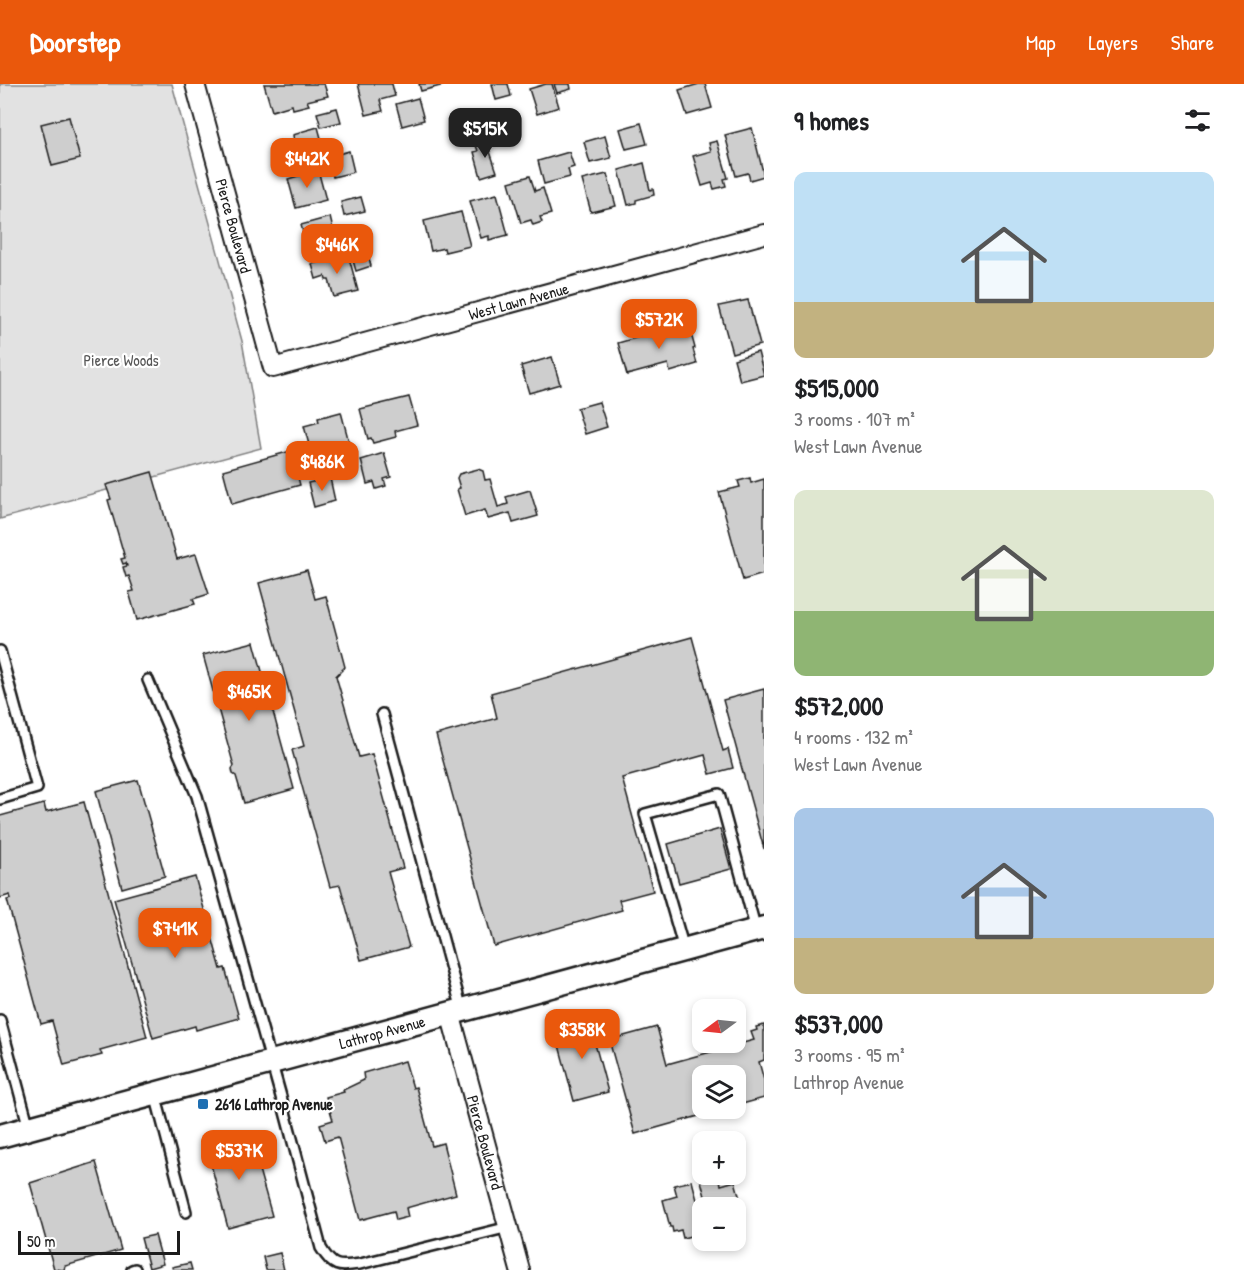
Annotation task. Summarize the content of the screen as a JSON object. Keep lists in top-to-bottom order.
{
  "streets": {
    "street": ["Pierce Boulevard", "West Lawn Avenue", "Lathrop Avenue"]
  },
  "crossings": [
    ["Pierce Boulevard", "West Lawn Avenue"],
    ["Pierce Boulevard", "Lathrop Avenue"]
  ],
  "parks": ["Pierce Woods"],
  "places": {
    "transit": ["2616 Lathrop Avenue"]
  },
  "scale_bar": "50 m",
  "north": "left",
  "page": {
    "header": "Doorstep",
    "nav": ["Map", "Layers", "Share"],
    "heading": "9 homes",
    "price": [
      "$515K",
      "$442K",
      "$446K",
      "$572K",
      "$486K",
      "$465K",
      "$741K",
      "$358K",
      "$537K"
    ],
    "list": [
      {
        "name": "$515,000",
        "note": "3 rooms · 107 m² · West Lawn Avenue"
      },
      {
        "name": "$572,000",
        "note": "4 rooms · 132 m² · West Lawn Avenue"
      },
      {
        "name": "$537,000",
        "note": "3 rooms · 95 m² · Lathrop Avenue"
      }
    ],
    "map_buttons": ["+", "−"],
    "scale": "50 m"
  }
}
